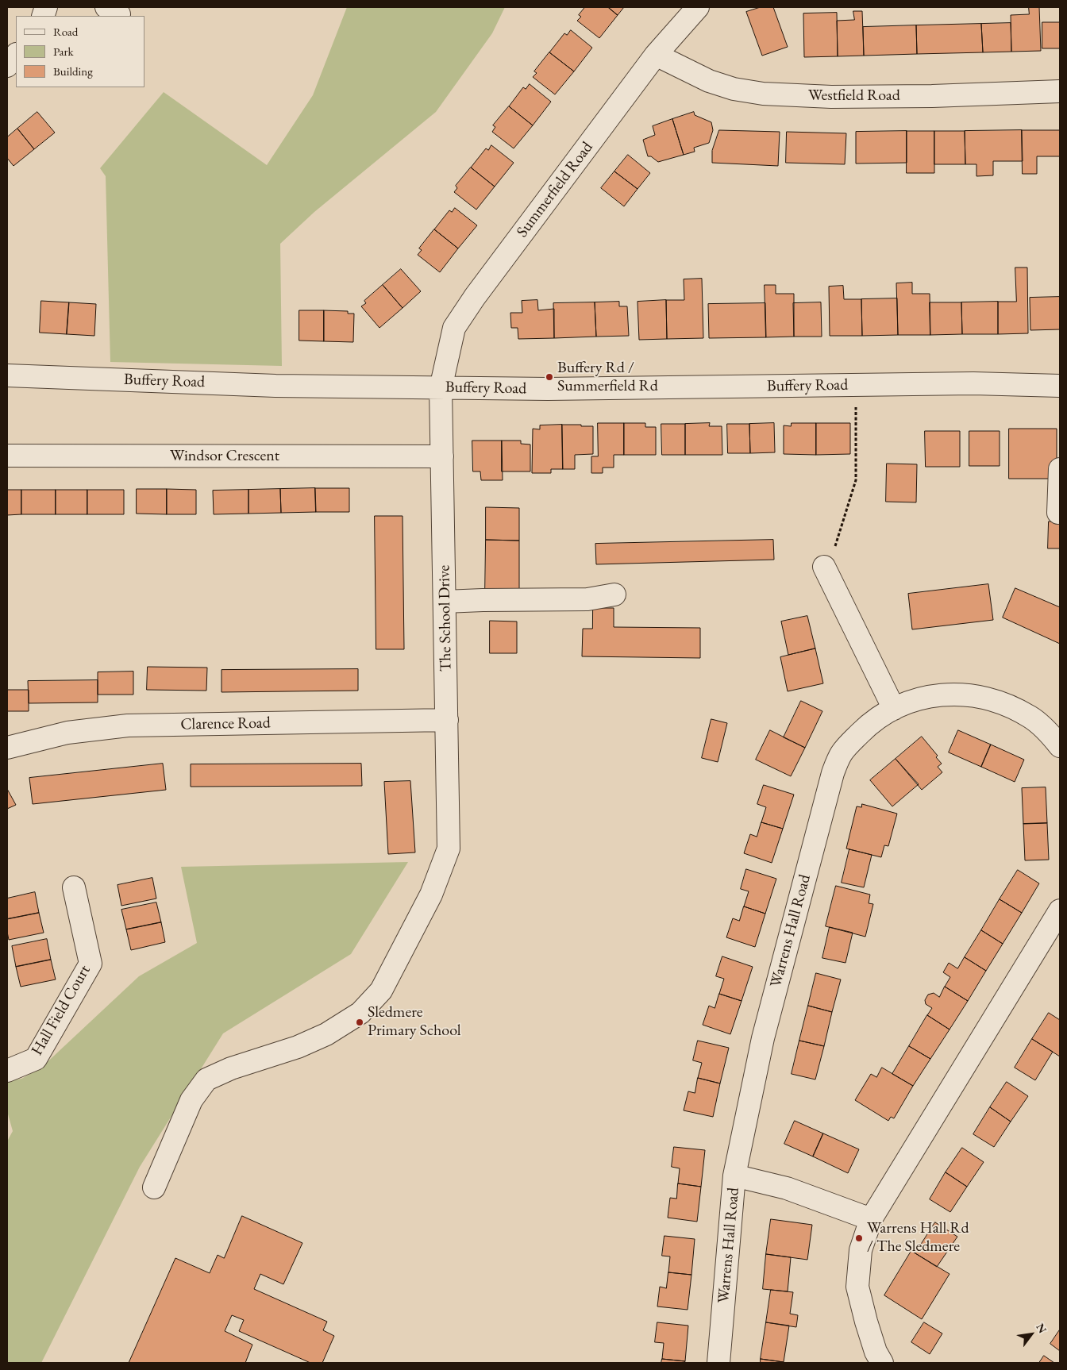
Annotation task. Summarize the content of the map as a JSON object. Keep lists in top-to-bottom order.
{
  "streets": {
    "street": [
      "Westfield Road",
      "Summerfield Road",
      "Buffery Road",
      "Windsor Crescent",
      "The School Drive",
      "Clarence Road",
      "Warrens Hall Road",
      "Hall Field Court"
    ]
  },
  "crossings": [
    ["Westfield Road", "Summerfield Road"],
    ["Summerfield Road", "Buffery Road"],
    ["Summerfield Road", "The School Drive"],
    ["Buffery Road", "The School Drive"],
    ["Windsor Crescent", "The School Drive"],
    ["The School Drive", "Clarence Road"]
  ],
  "places": ["Buffery Rd / Summerfield Rd", "Sledmere Primary School", "Warrens Hall Rd / The Sledmere"],
  "legend": ["Road", "Park", "Building"],
  "north": "top right"
}
